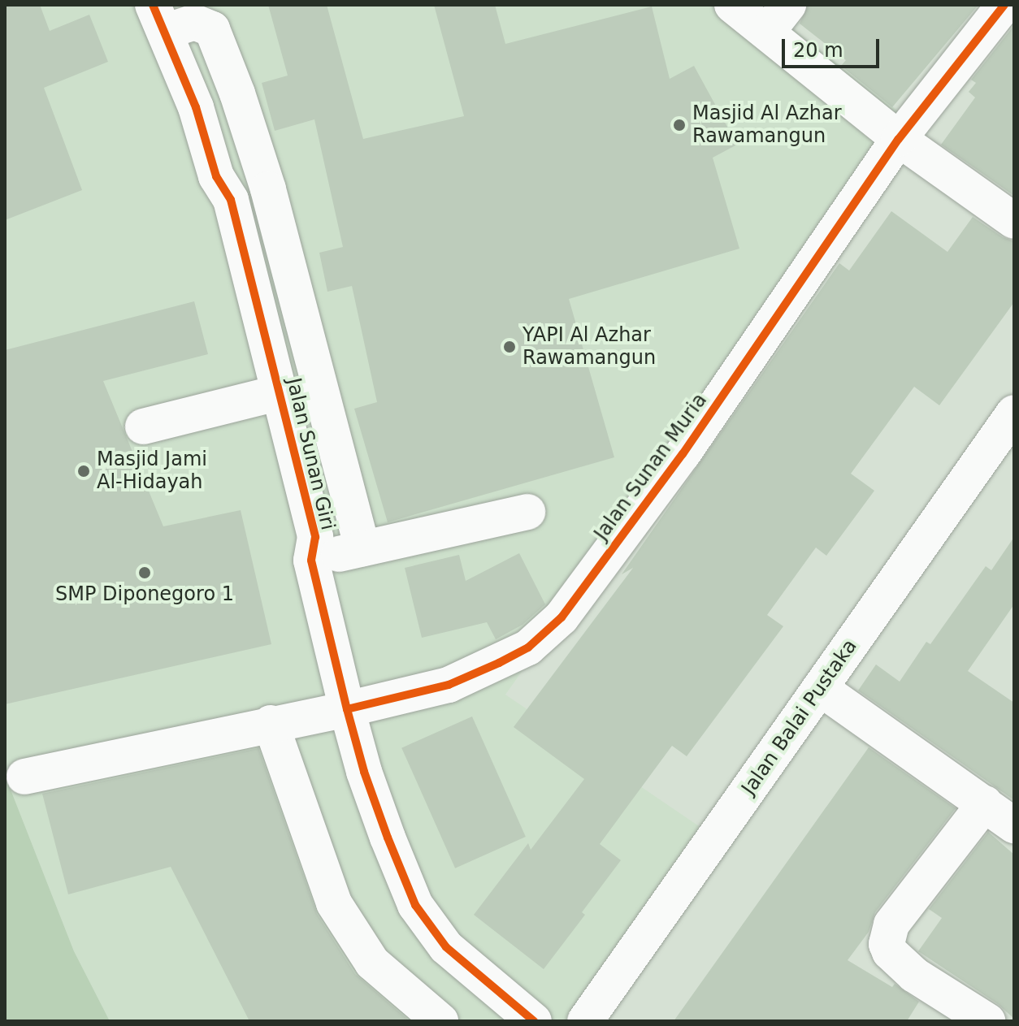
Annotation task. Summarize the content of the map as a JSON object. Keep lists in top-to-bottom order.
{
  "streets": {
    "street": ["Jalan Sunan Giri", "Jalan Sunan Muria", "Jalan Balai Pustaka"]
  },
  "crossings": [
    ["Jalan Sunan Giri", "Jalan Sunan Muria"]
  ],
  "places": [
    "Masjid Al Azhar Rawamangun",
    "YAPI Al Azhar Rawamangun",
    "Masjid Jami Al-Hidayah",
    "SMP Diponegoro 1"
  ],
  "scale_bar": "20 m"
}
